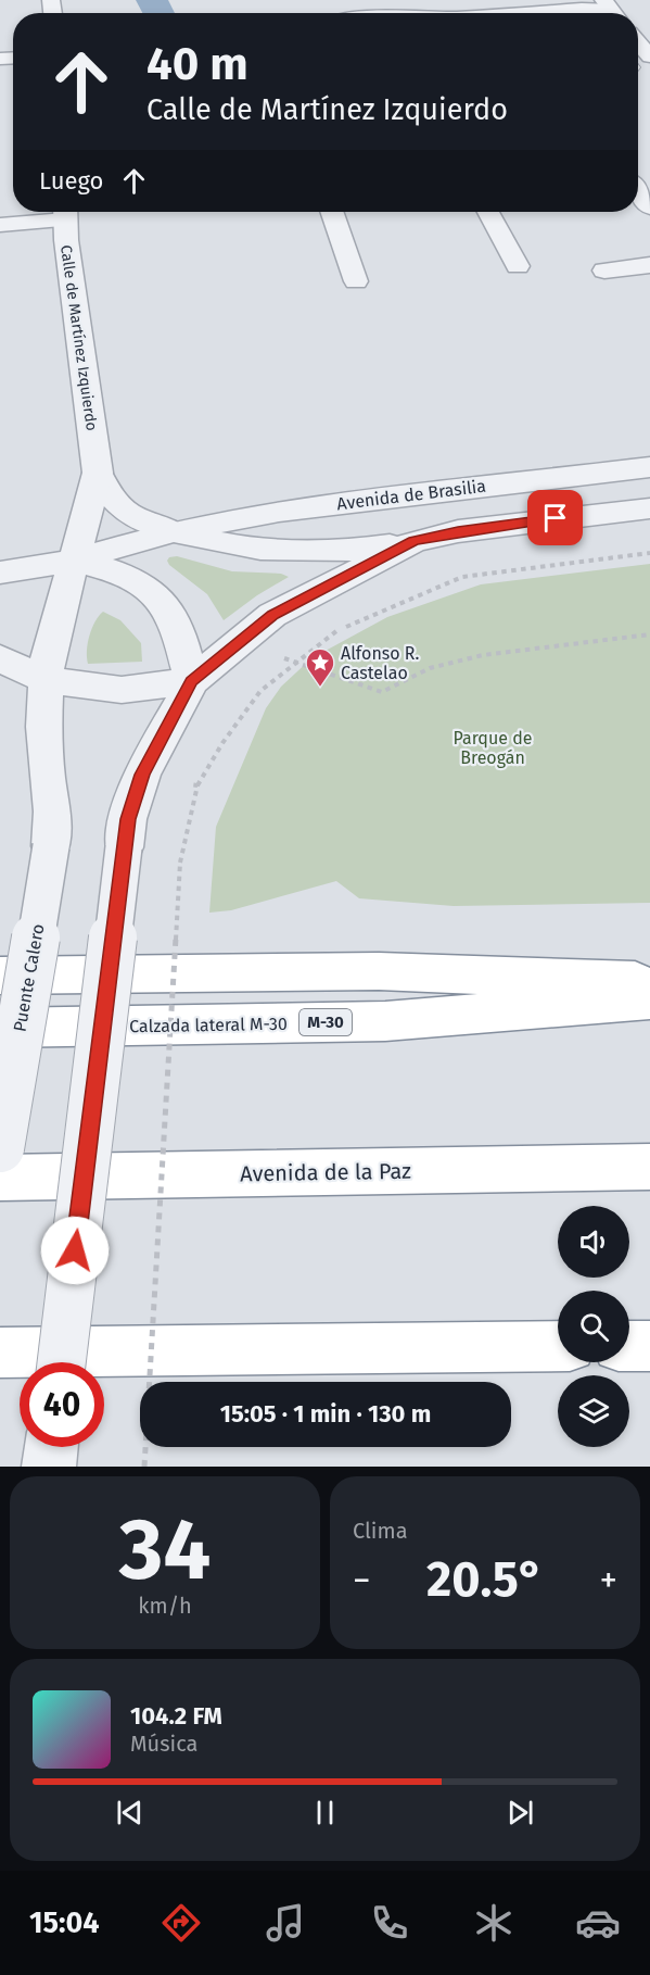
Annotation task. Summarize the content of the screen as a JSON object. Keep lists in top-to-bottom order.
{
  "streets": {
    "highway": ["M-30", "Calzada lateral M-30", "Avenida de la Paz"],
    "street": ["Calle de Martínez Izquierdo", "Avenida de Brasilia", "Puente Calero"]
  },
  "crossings": [
    ["Calle de Martínez Izquierdo", "Avenida de Brasilia"],
    ["Calle de Martínez Izquierdo", "Puente Calero"]
  ],
  "parks": ["Parque de Breogán"],
  "places": {
    "place": ["Alfonso R. Castelao"]
  },
  "page": {
    "turn": ["40 m", "Calle de Martínez Izquierdo"],
    "then": "Luego",
    "limit": "40",
    "trip": "15:05 · 1 min · 130 m",
    "tile": [
      ["34", "km/h"],
      "Clima"
    ],
    "heat": ["−", "20.5°", "+"],
    "song": ["104.2 FM", "Música"],
    "tabs": "15:04"
  }
}
